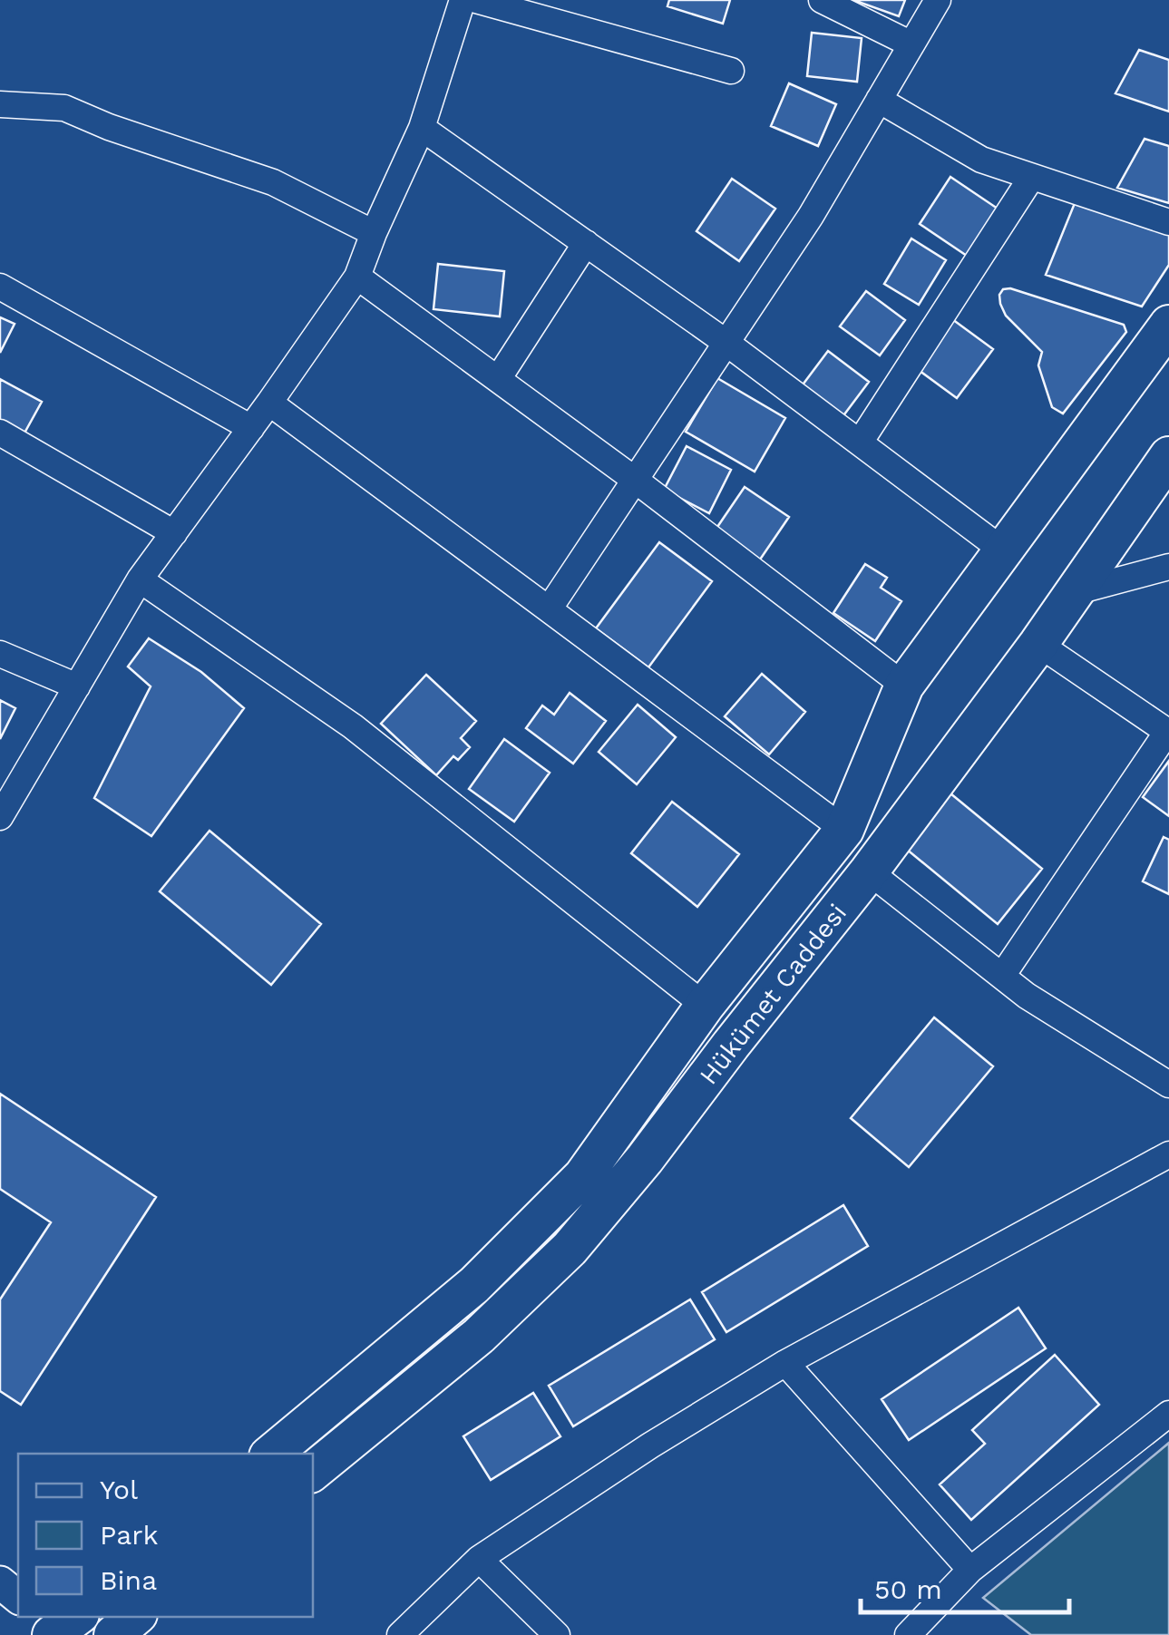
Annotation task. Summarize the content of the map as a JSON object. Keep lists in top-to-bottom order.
{
  "streets": {
    "main road": ["Hükümet Caddesi"]
  },
  "legend": ["Yol", "Park", "Bina"],
  "scale_bar": "50 m"
}
